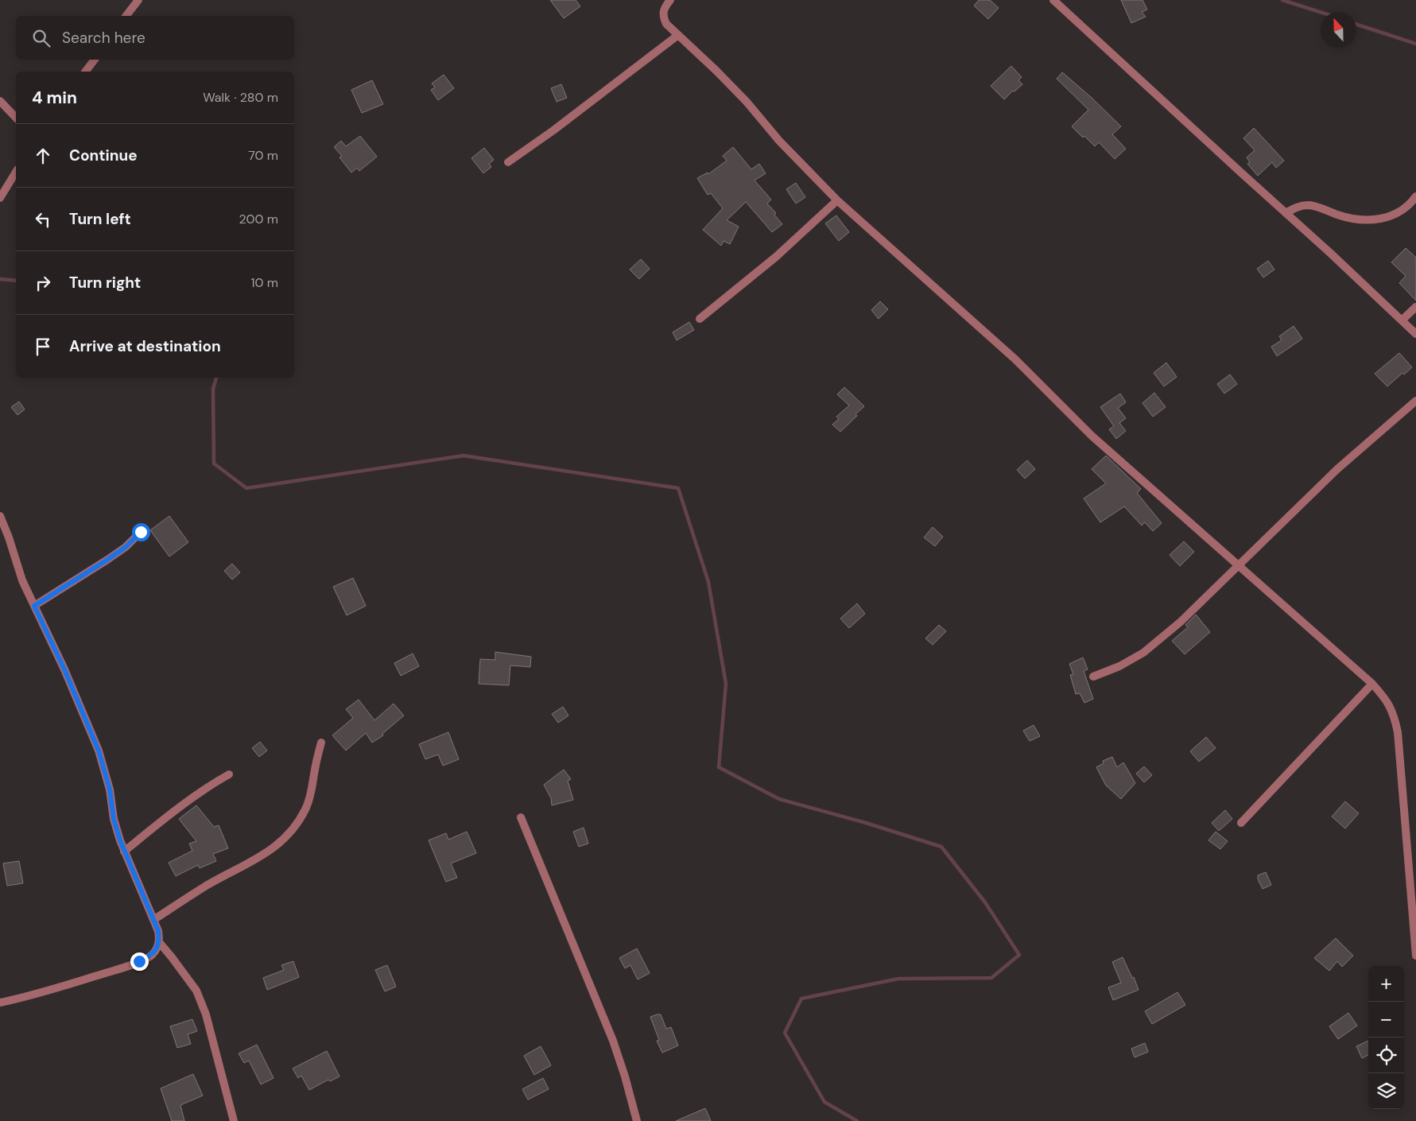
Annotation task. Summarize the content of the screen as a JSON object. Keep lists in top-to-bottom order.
{
  "north": "top",
  "page": {
    "search": "Search here",
    "heading": ["4 min", "Walk · 280 m"],
    "list": [
      ["Continue", "70 m"],
      ["Turn left", "200 m"],
      ["Turn right", "10 m"],
      "Arrive at destination"
    ],
    "map_buttons": ["+", "−"]
  }
}
